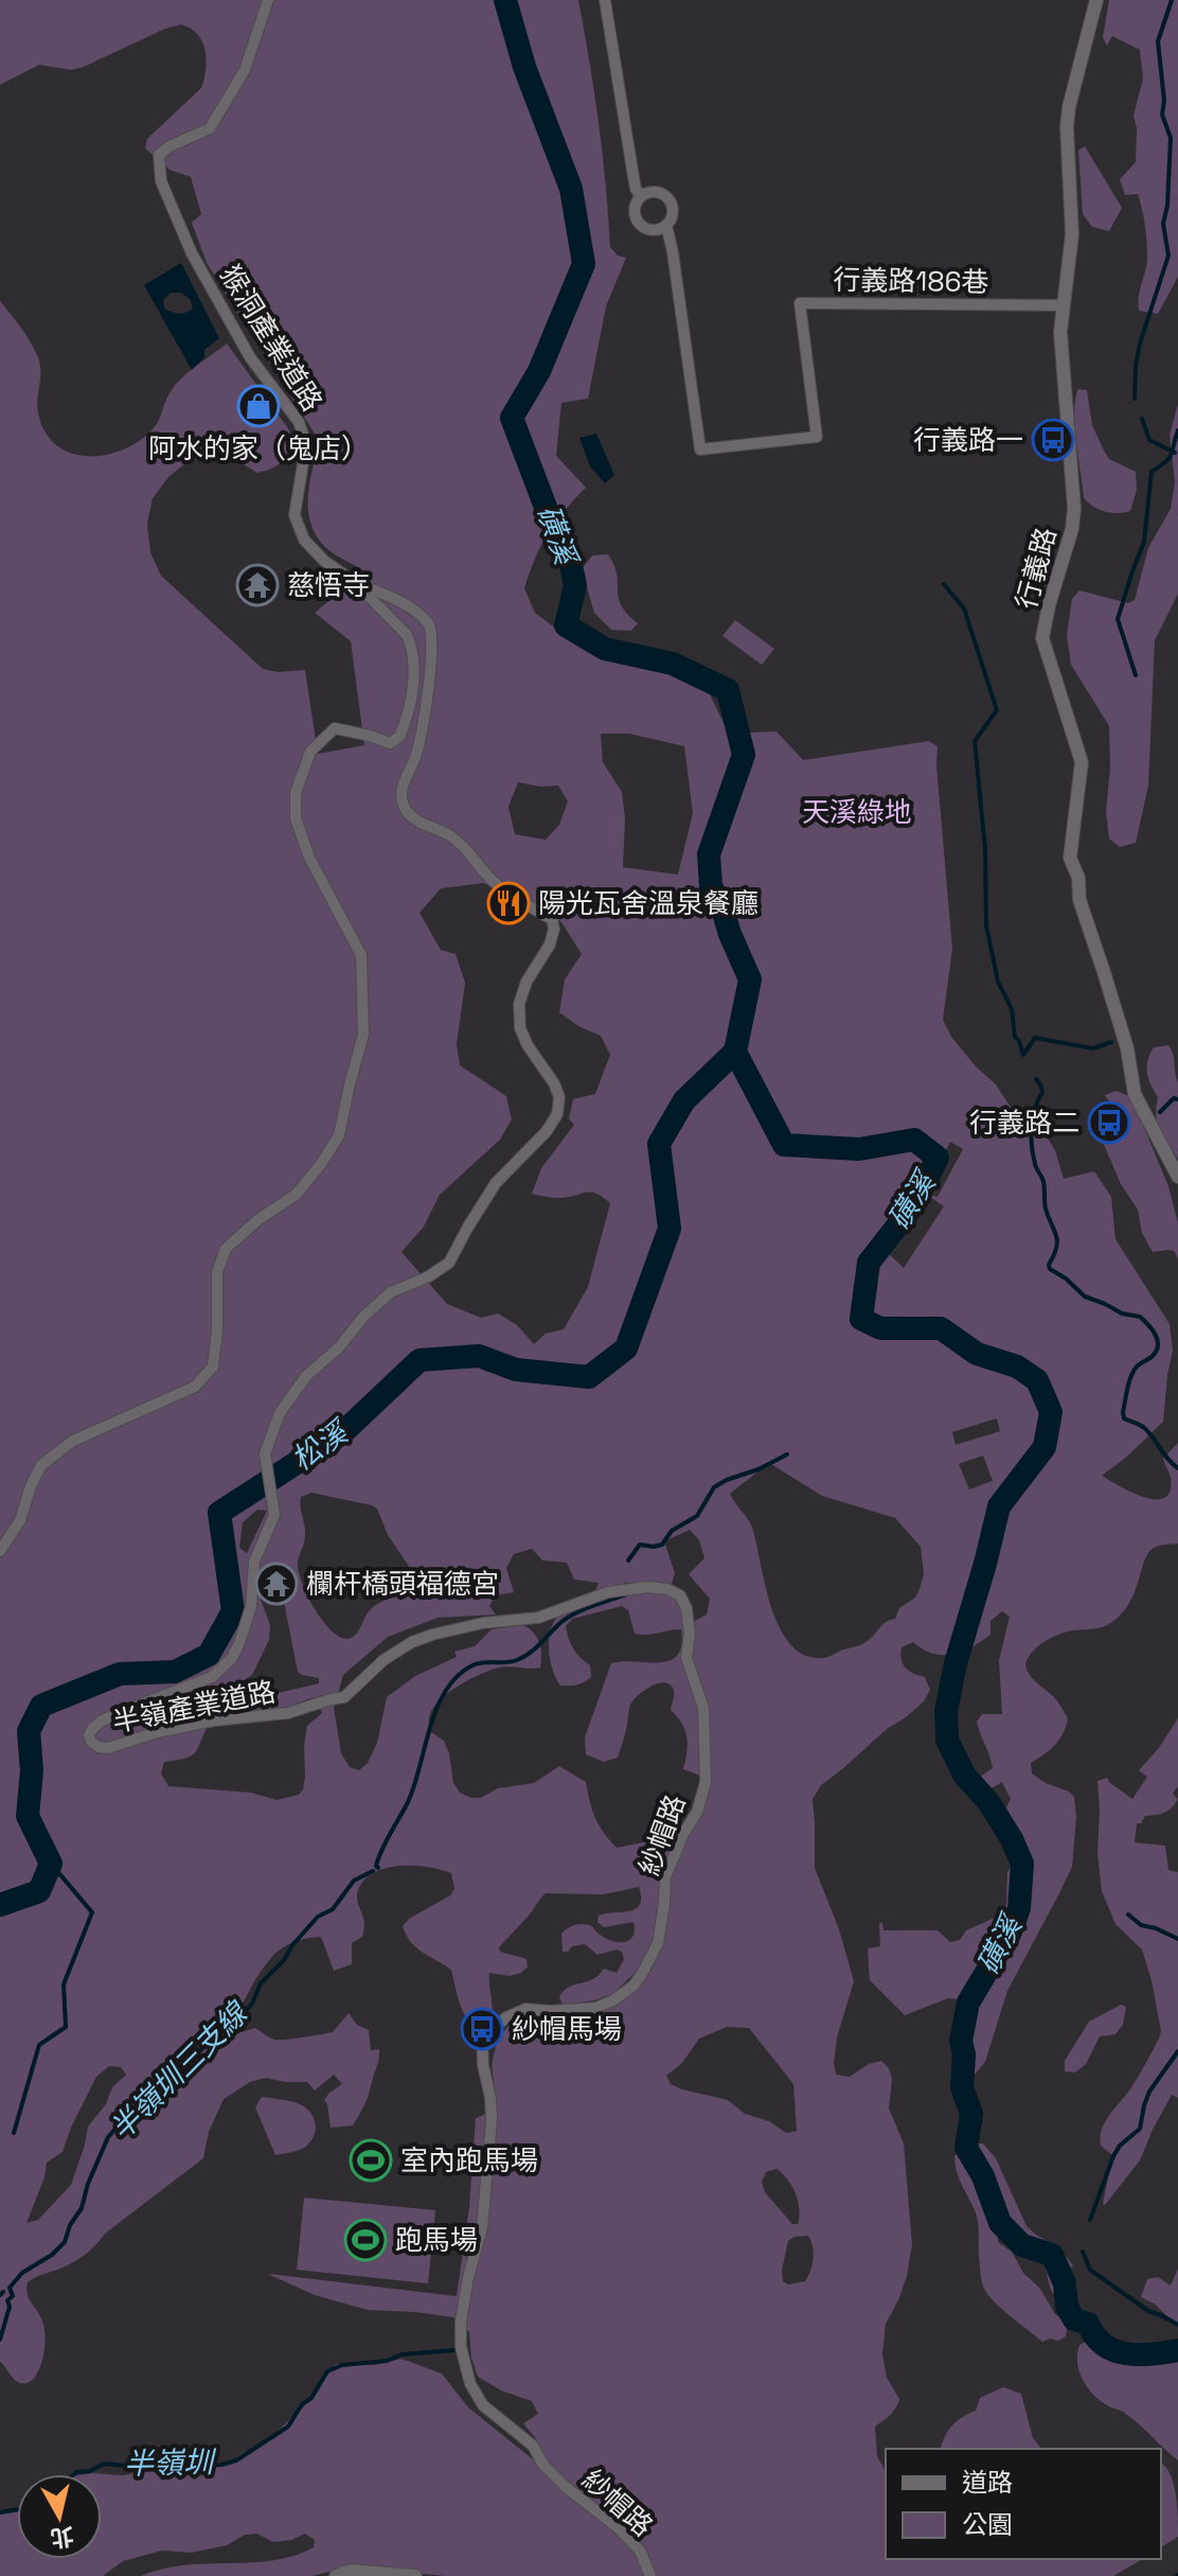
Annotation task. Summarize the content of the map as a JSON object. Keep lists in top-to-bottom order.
{
  "streets": {
    "street": [
      "行義路186巷",
      "猴洞產業道路",
      "行義路",
      "半嶺產業道路",
      "紗帽路"
    ]
  },
  "crossings": [
    ["行義路186巷", "行義路"],
    ["猴洞產業道路", "半嶺產業道路"],
    ["半嶺產業道路", "紗帽路"]
  ],
  "water": [
    "磺溪",
    "松溪",
    "半嶺圳三支線",
    "半嶺圳"
  ],
  "parks": ["天溪綠地"],
  "places": {
    "shop": ["阿水的家（鬼店）"],
    "bus stop": ["行義路一", "行義路二", "紗帽馬場"],
    "temple": ["慈悟寺", "欄杆橋頭福德宮"],
    "restaurant": ["陽光瓦舍溫泉餐廳"],
    "sports": ["室內跑馬場", "跑馬場"]
  },
  "legend": ["道路", "公園"],
  "north": "bottom"
}
